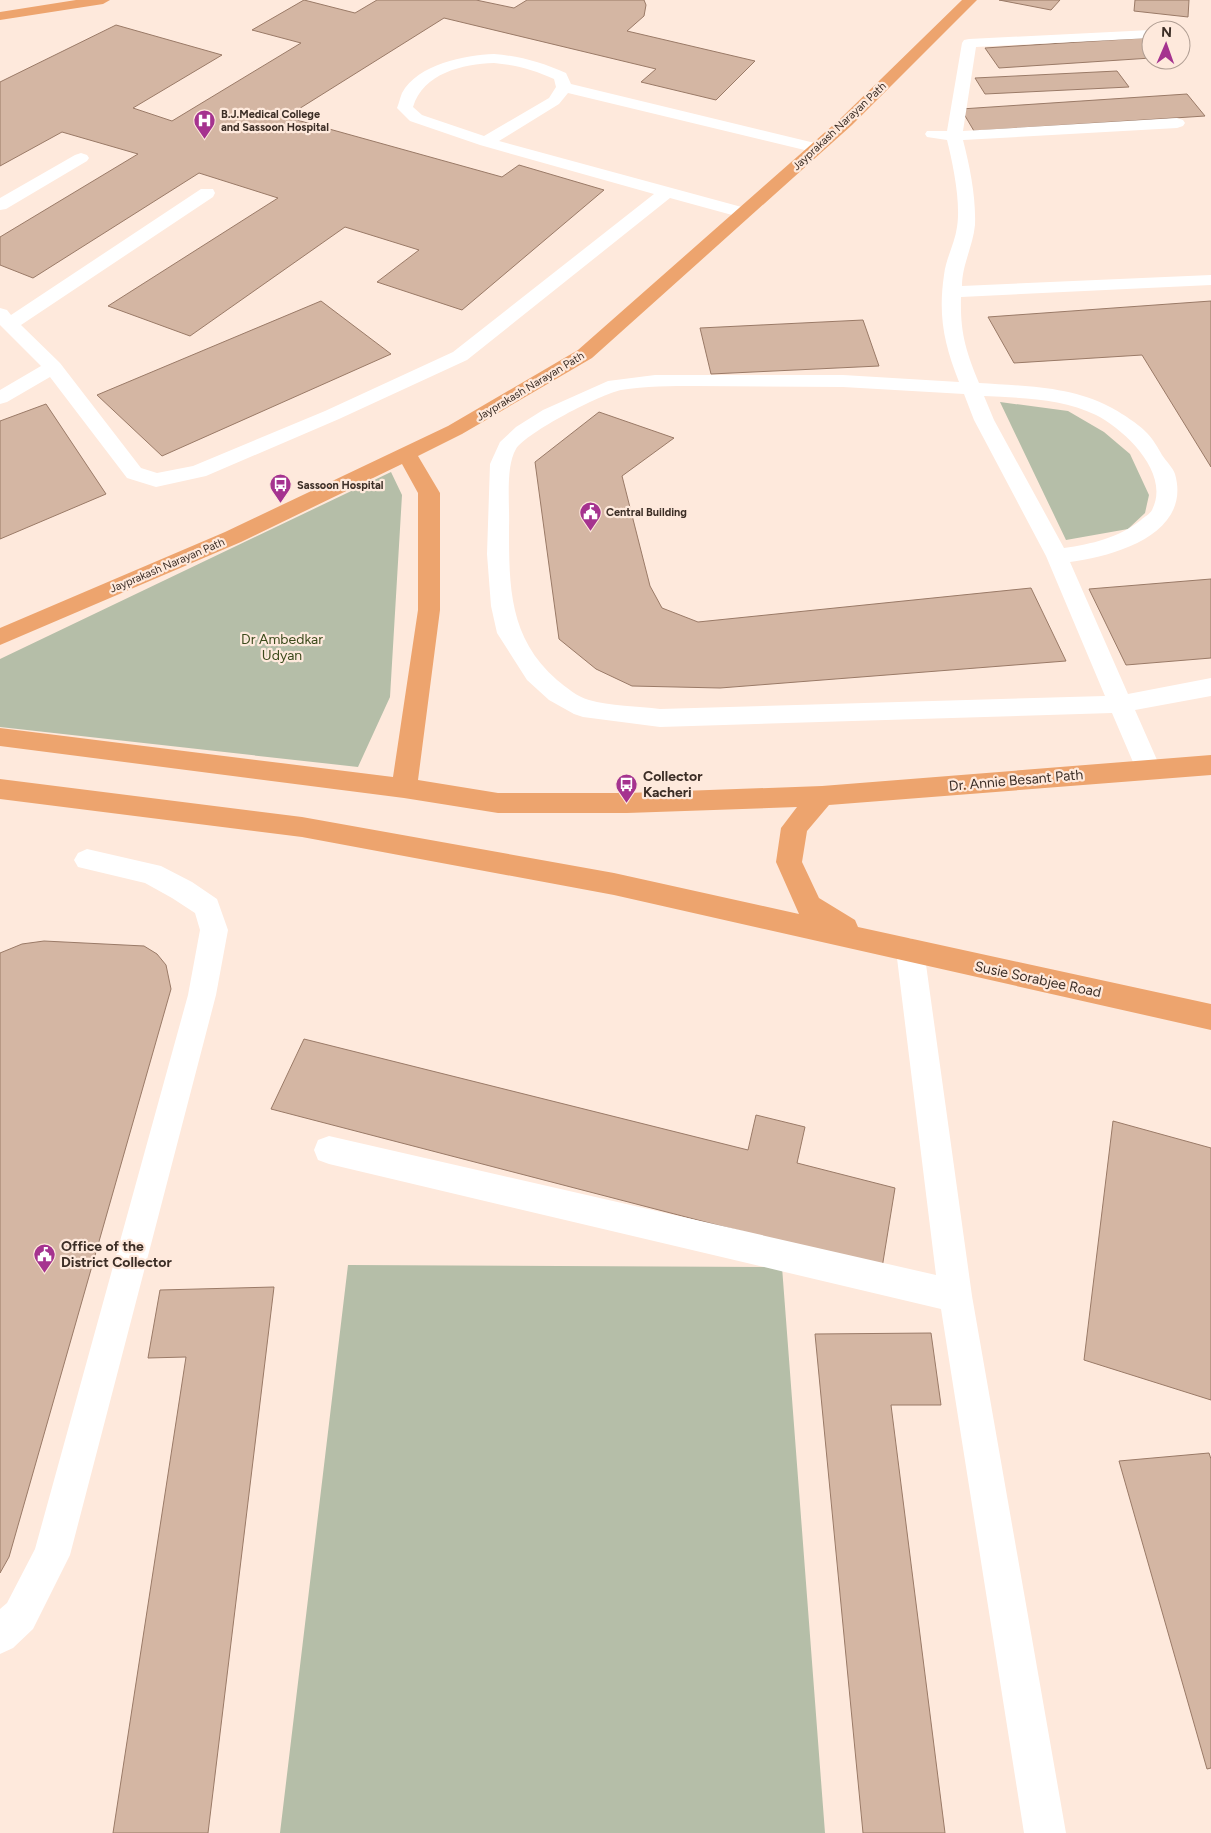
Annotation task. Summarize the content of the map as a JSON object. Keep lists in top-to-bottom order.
{
  "streets": {
    "main road": ["Jayprakash Narayan Path", "Dr. Annie Besant Path", "Susie Sorabjee Road"]
  },
  "parks": ["Dr Ambedkar Udyan"],
  "places": {
    "hospital": ["B.J.Medical College and Sassoon Hospital"],
    "bus stop": ["Sassoon Hospital", "Collector Kacheri"],
    "public building": ["Central Building", "Office of the District Collector"]
  },
  "north": "top"
}
